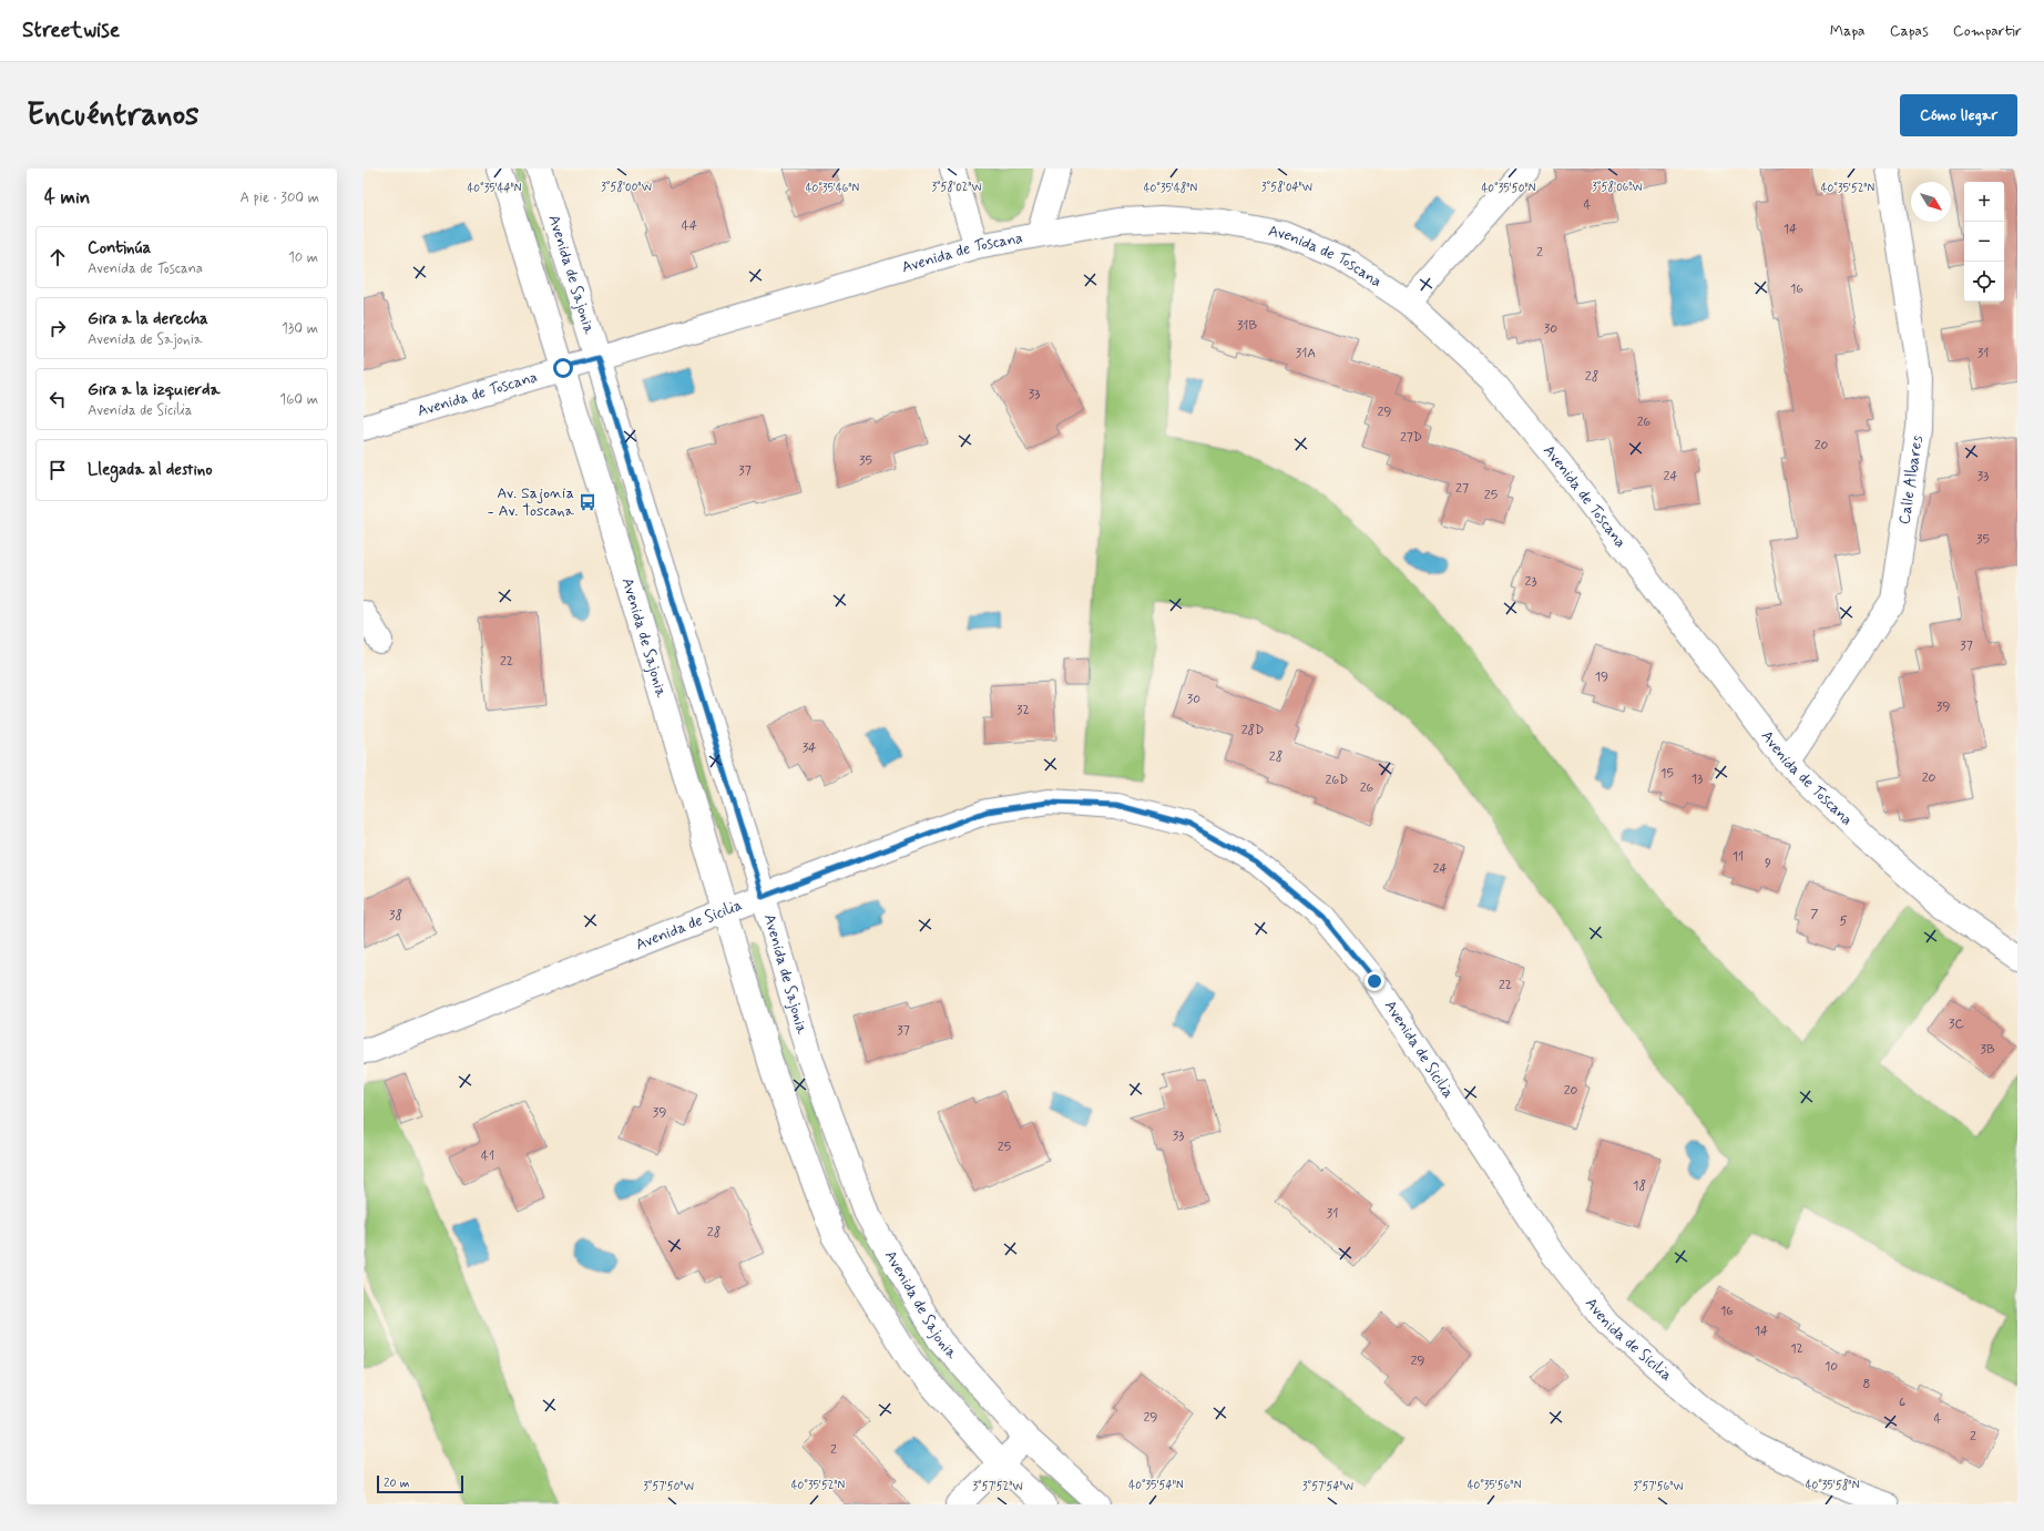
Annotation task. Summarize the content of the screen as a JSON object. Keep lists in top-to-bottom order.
{
  "streets": {
    "street": [
      "Avenida de Toscana",
      "Avenida de Sajonia",
      "Calle Albares",
      "Avenida de Sicilia"
    ]
  },
  "crossings": [
    ["Avenida de Toscana", "Avenida de Sajonia"],
    ["Avenida de Toscana", "Calle Albares"],
    ["Avenida de Sajonia", "Avenida de Sicilia"]
  ],
  "places": {
    "bus stop": ["Av. Sajonia - Av. Toscana"]
  },
  "house_numbers": [
    "4",
    "44",
    "14",
    "2",
    "16",
    "31B",
    "30",
    "31A",
    "31",
    "28",
    "33",
    "29",
    "26",
    "27D",
    "20",
    "35",
    "37",
    "24",
    "33",
    "27",
    "25",
    "35",
    "23",
    "37",
    "22",
    "19",
    "30",
    "39",
    "32",
    "28D",
    "34",
    "28",
    "15",
    "20",
    "13",
    "26D",
    "26",
    "11",
    "9",
    "24",
    "7",
    "38",
    "5",
    "22",
    "3C",
    "37",
    "3B",
    "20",
    "39",
    "33",
    "25",
    "41",
    "18",
    "31",
    "28",
    "16",
    "14",
    "12",
    "29",
    "10",
    "8",
    "6",
    "29",
    "4",
    "2",
    "2"
  ],
  "scale_bar": "20 m",
  "north": "bottom right",
  "page": {
    "header": "Streetwise",
    "nav": ["Mapa", "Capas", "Compartir"],
    "buttons": "Cómo llegar",
    "title": "Encuéntranos",
    "heading": ["4 min", "A pie · 300 m"],
    "map_buttons": ["+", "−"],
    "list": [
      ["Continúa", "Avenida de Toscana", "10 m"],
      ["Gira a la derecha", "Avenida de Sajonia", "130 m"],
      ["Gira a la izquierda", "Avenida de Sicilia", "160 m"],
      "Llegada al destino"
    ],
    "scale": "20 m"
  },
  "coordinates": [
    "3°58'00\"W",
    "3°58'02\"W",
    "3°58'04\"W",
    "3°58'06\"W",
    "40°35'44\"N",
    "40°35'48\"N",
    "40°35'50\"N",
    "40°35'52\"N",
    "40°35'46\"N",
    "40°35'54\"N",
    "40°35'56\"N",
    "40°35'58\"N",
    "3°57'50\"W",
    "3°57'52\"W",
    "3°57'54\"W",
    "3°57'56\"W"
  ]
}
